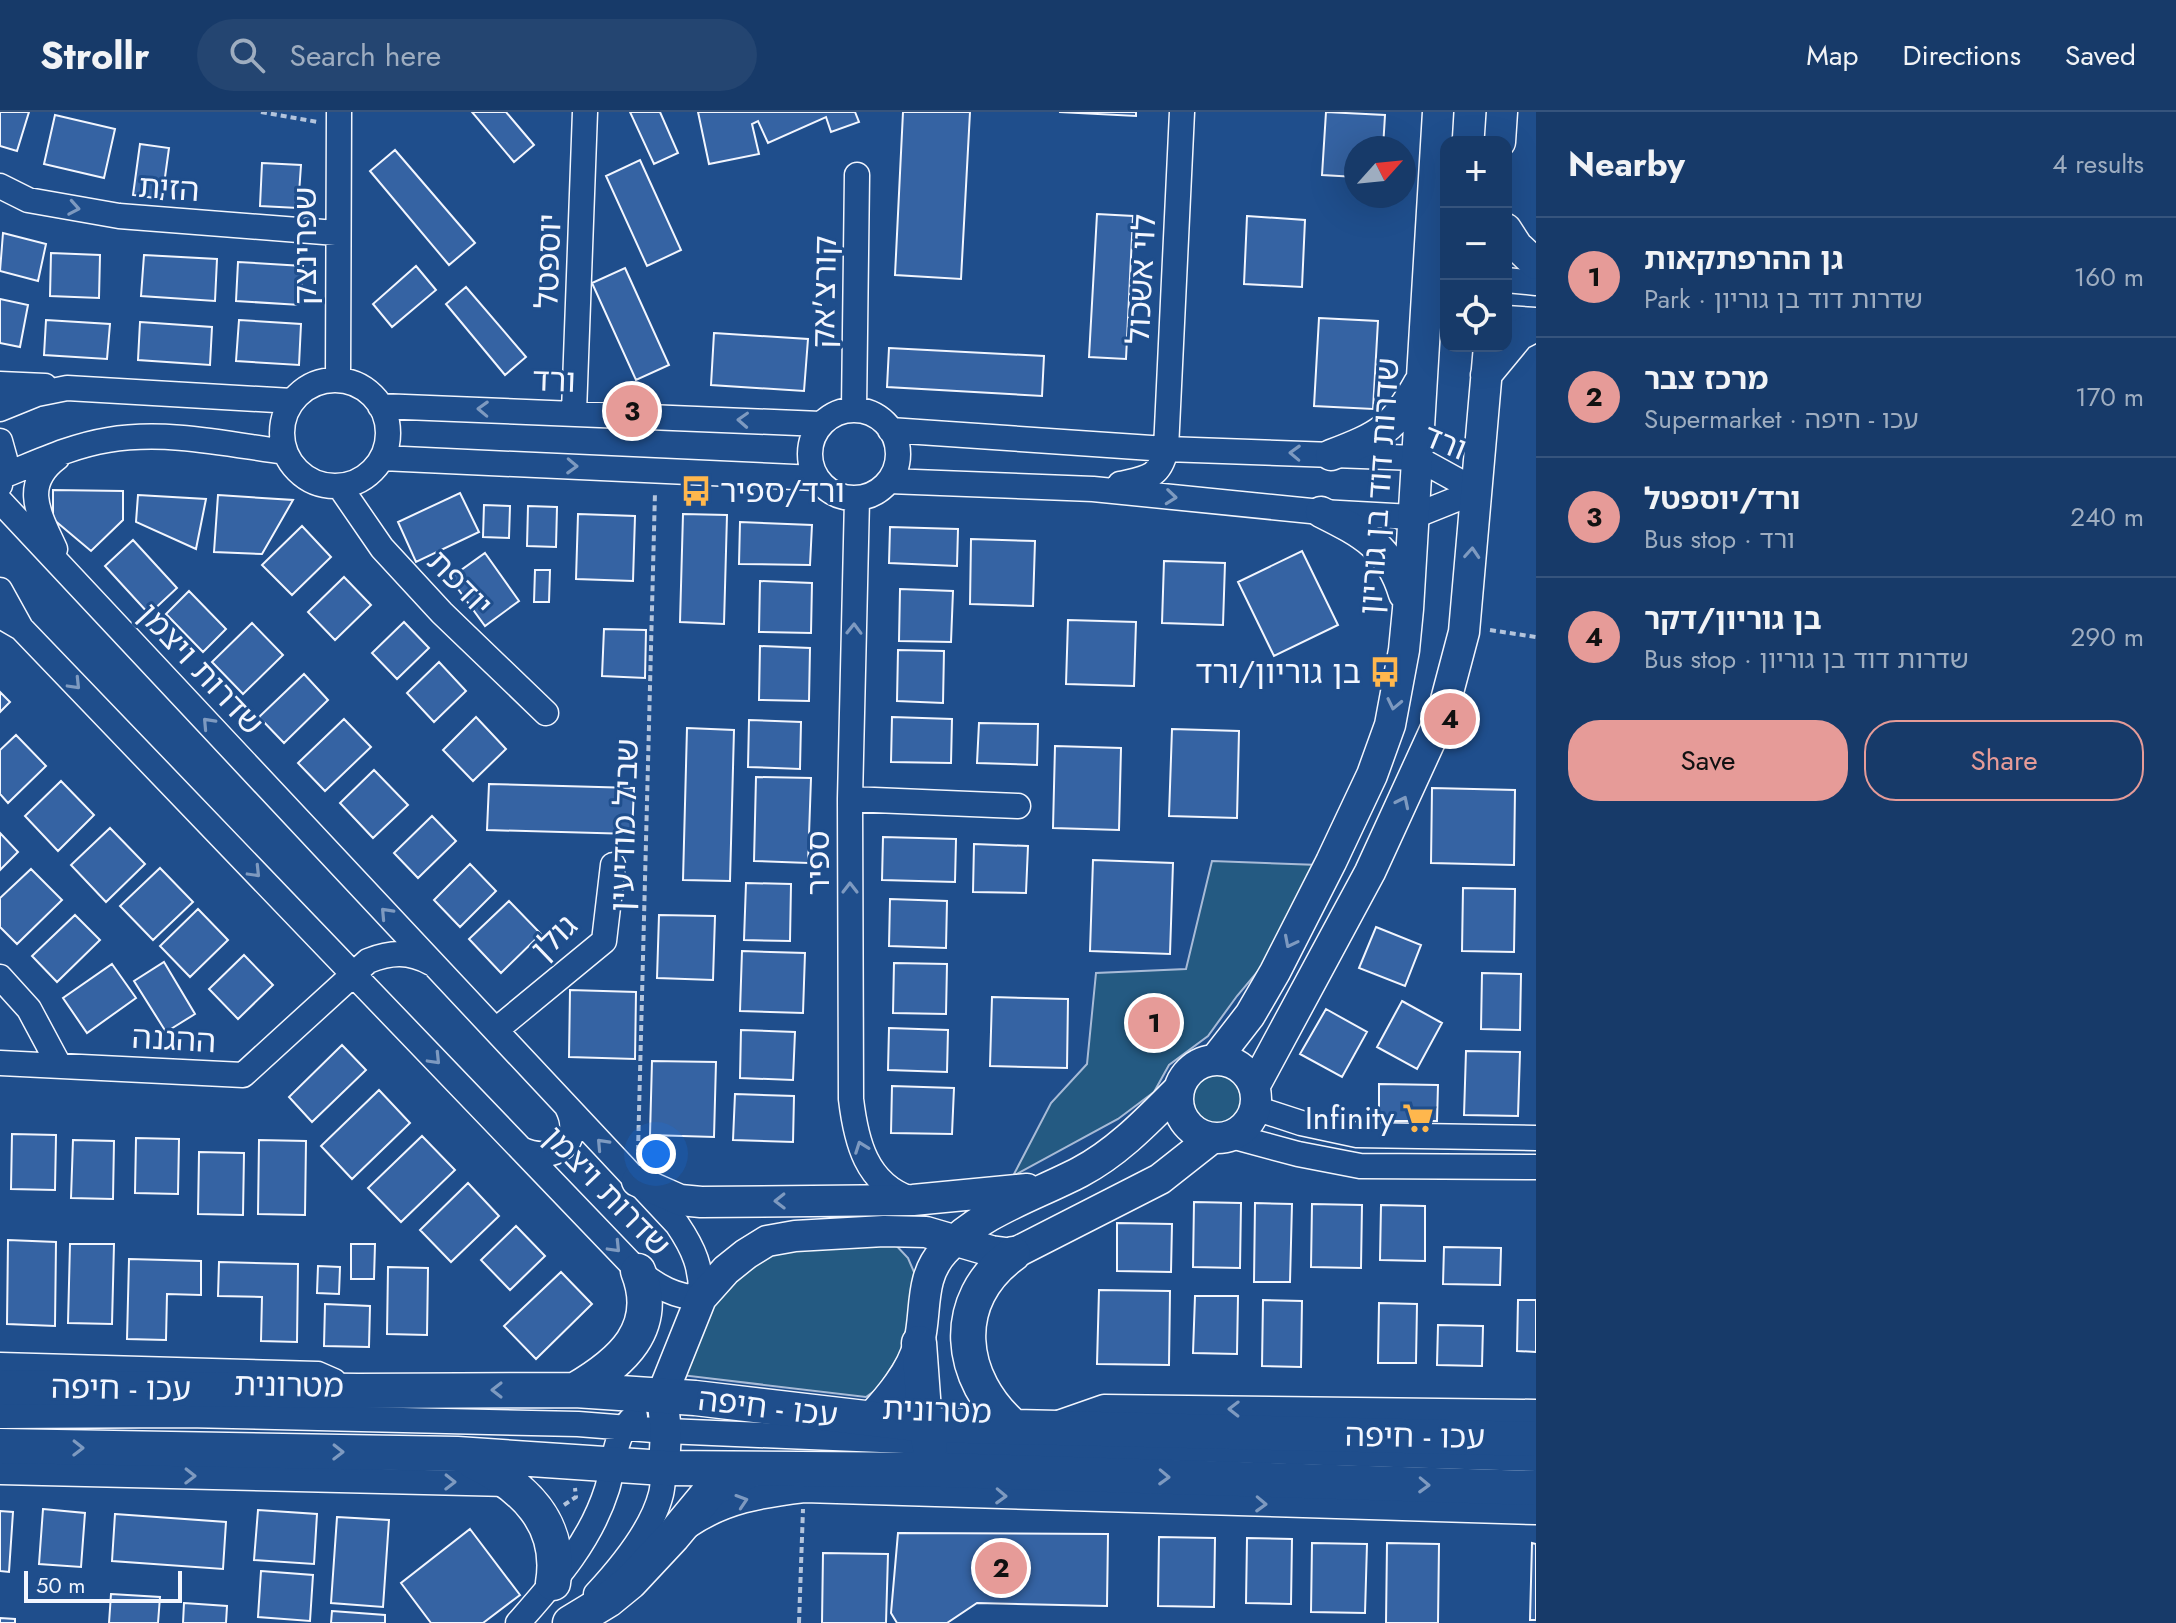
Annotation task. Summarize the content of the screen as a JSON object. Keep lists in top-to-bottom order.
{
  "streets": {
    "highway": ["עכו - חיפה"],
    "main road": ["שדרות דוד בן גוריון"],
    "street": [
      "הזית",
      "שפרינצק",
      "יוספטל",
      "לוי אשכול",
      "קורצ'אק",
      "ורד",
      "יודפת",
      "שדרות ויצמן",
      "ספיר",
      "גולן",
      "ההגנה",
      "מטרונית"
    ],
    "path": ["שביל מודיעין"]
  },
  "crossings": [
    ["הזית", "שפרינצק"],
    ["שפרינצק", "ורד"],
    ["שפרינצק", "יודפת"],
    ["יוספטל", "ורד"],
    ["לוי אשכול", "ורד"],
    ["קורצ'אק", "ורד"],
    ["קורצ'אק", "ספיר"],
    ["ורד", "שדרות דוד בן גוריון"],
    ["ורד", "יודפת"],
    ["ורד", "ספיר"],
    ["שדרות ויצמן", "שביל מודיעין"],
    ["שדרות ויצמן", "גולן"],
    ["שדרות ויצמן", "ההגנה"],
    ["מטרונית", "עכו - חיפה"]
  ],
  "one_way": ["ספיר"],
  "places": {
    "bus stop": ["ורד/ספיר", "בן גוריון/ורד"],
    "supermarket": ["Infinity"]
  },
  "scale_bar": "50 m",
  "north": "top right",
  "page": {
    "header": "Strollr",
    "search": "Search here",
    "nav": ["Map", "Directions", "Saved"],
    "heading": ["Nearby", "4 results"],
    "map_buttons": ["+", "−"],
    "list": [
      {
        "mark": "1",
        "name": "גן ההרפתקאות",
        "note": "Park · שדרות דוד בן גוריון",
        "value": "160 m"
      },
      {
        "mark": "2",
        "name": "מרכז צבר",
        "note": "Supermarket · עכו - חיפה",
        "value": "170 m"
      },
      {
        "mark": "3",
        "name": "ורד/יוספטל",
        "note": "Bus stop · ורד",
        "value": "240 m"
      },
      {
        "mark": "4",
        "name": "בן גוריון/דקר",
        "note": "Bus stop · שדרות דוד בן גוריון",
        "value": "290 m"
      }
    ],
    "pins": [
      "3",
      "4",
      "1",
      "2"
    ],
    "buttons": ["Save", "Share"],
    "scale": "50 m"
  }
}
